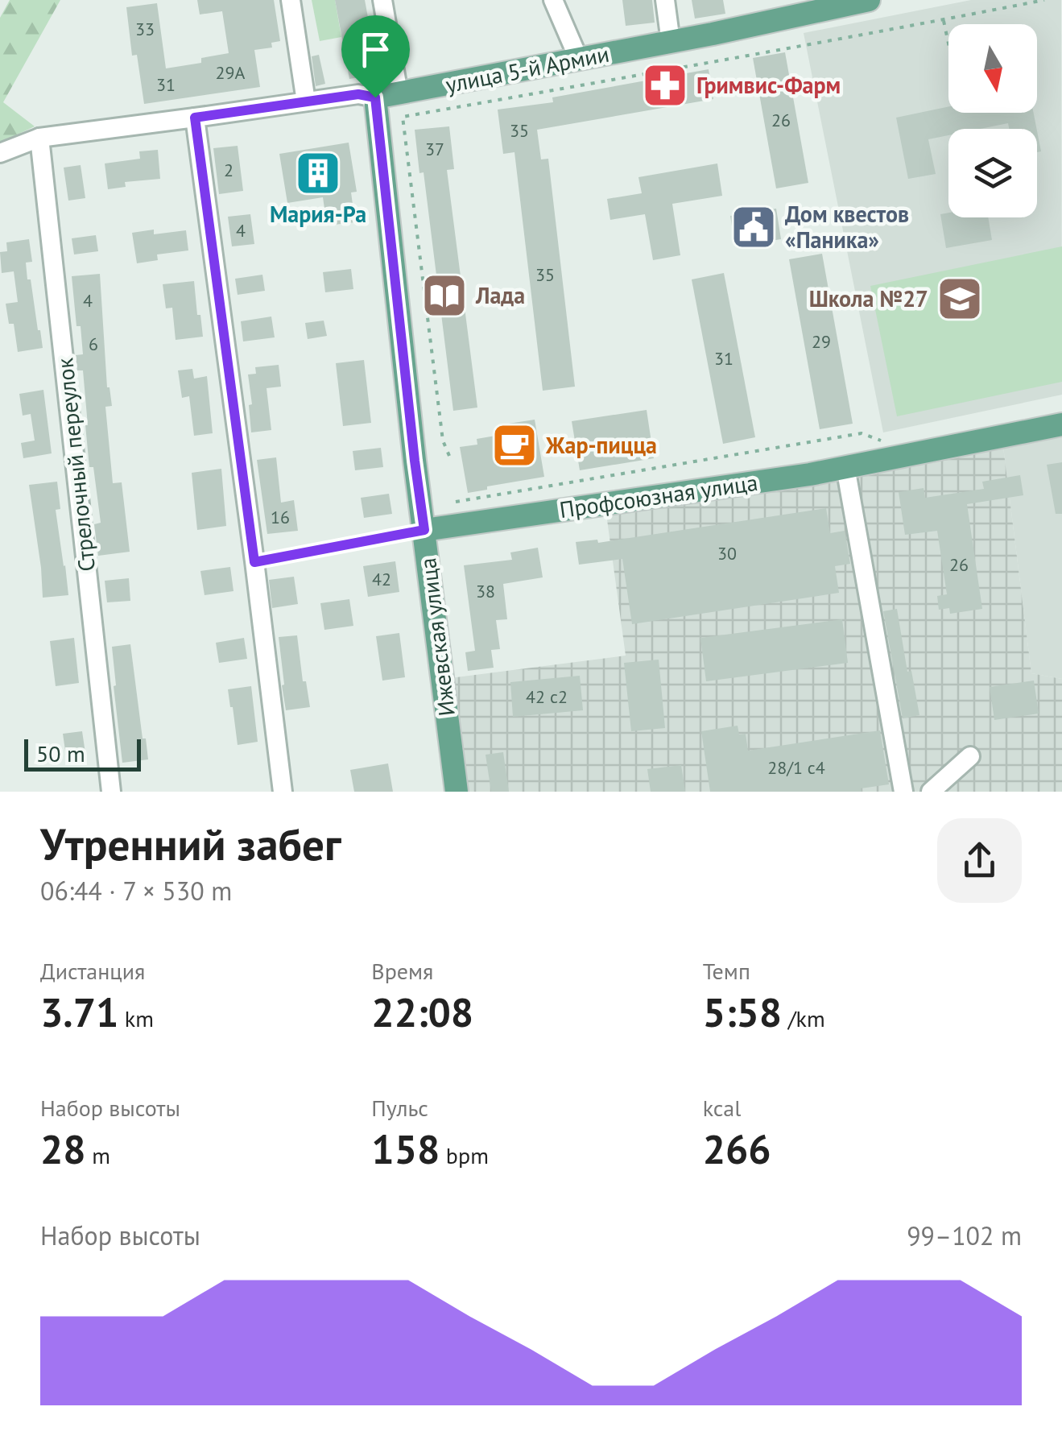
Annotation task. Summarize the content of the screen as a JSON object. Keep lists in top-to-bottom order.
{
  "streets": {
    "main road": ["улица 5-й Армии", "Профсоюзная улица", "Ижевская улица"],
    "street": ["Стрелочный переулок"]
  },
  "crossings": [
    ["улица 5-й Армии", "Стрелочный переулок"],
    ["улица 5-й Армии", "Ижевская улица"],
    ["Профсоюзная улица", "Ижевская улица"]
  ],
  "places": {
    "pharmacy": ["Гримвис-Фарм"],
    "building": ["Мария-Ра"],
    "public building": ["Дом квестов «Паника»"],
    "library": ["Лада"],
    "school or university": ["Школа №27"],
    "cafe": ["Жар-пицца"]
  },
  "house_numbers": [
    "33",
    "29А",
    "31",
    "26",
    "35",
    "37",
    "2",
    "4",
    "35",
    "4",
    "29",
    "6",
    "31",
    "16",
    "30",
    "26",
    "42",
    "38",
    "42 с2",
    "28/1 с4"
  ],
  "scale_bar": "50 m",
  "north": "bottom",
  "page": {
    "scale": "50 m",
    "heading": ["Утренний забег", "06:44 · 7 × 530 m"],
    "stats": [
      ["Дистанция", "3.71 km"],
      ["Время", "22:08"],
      ["Темп", "5:58 /km"],
      ["Набор высоты", "28 m"],
      ["Пульс", "158 bpm"],
      ["kcal", "266"]
    ],
    "chart": ["Набор высоты", "99–102 m"]
  }
}
